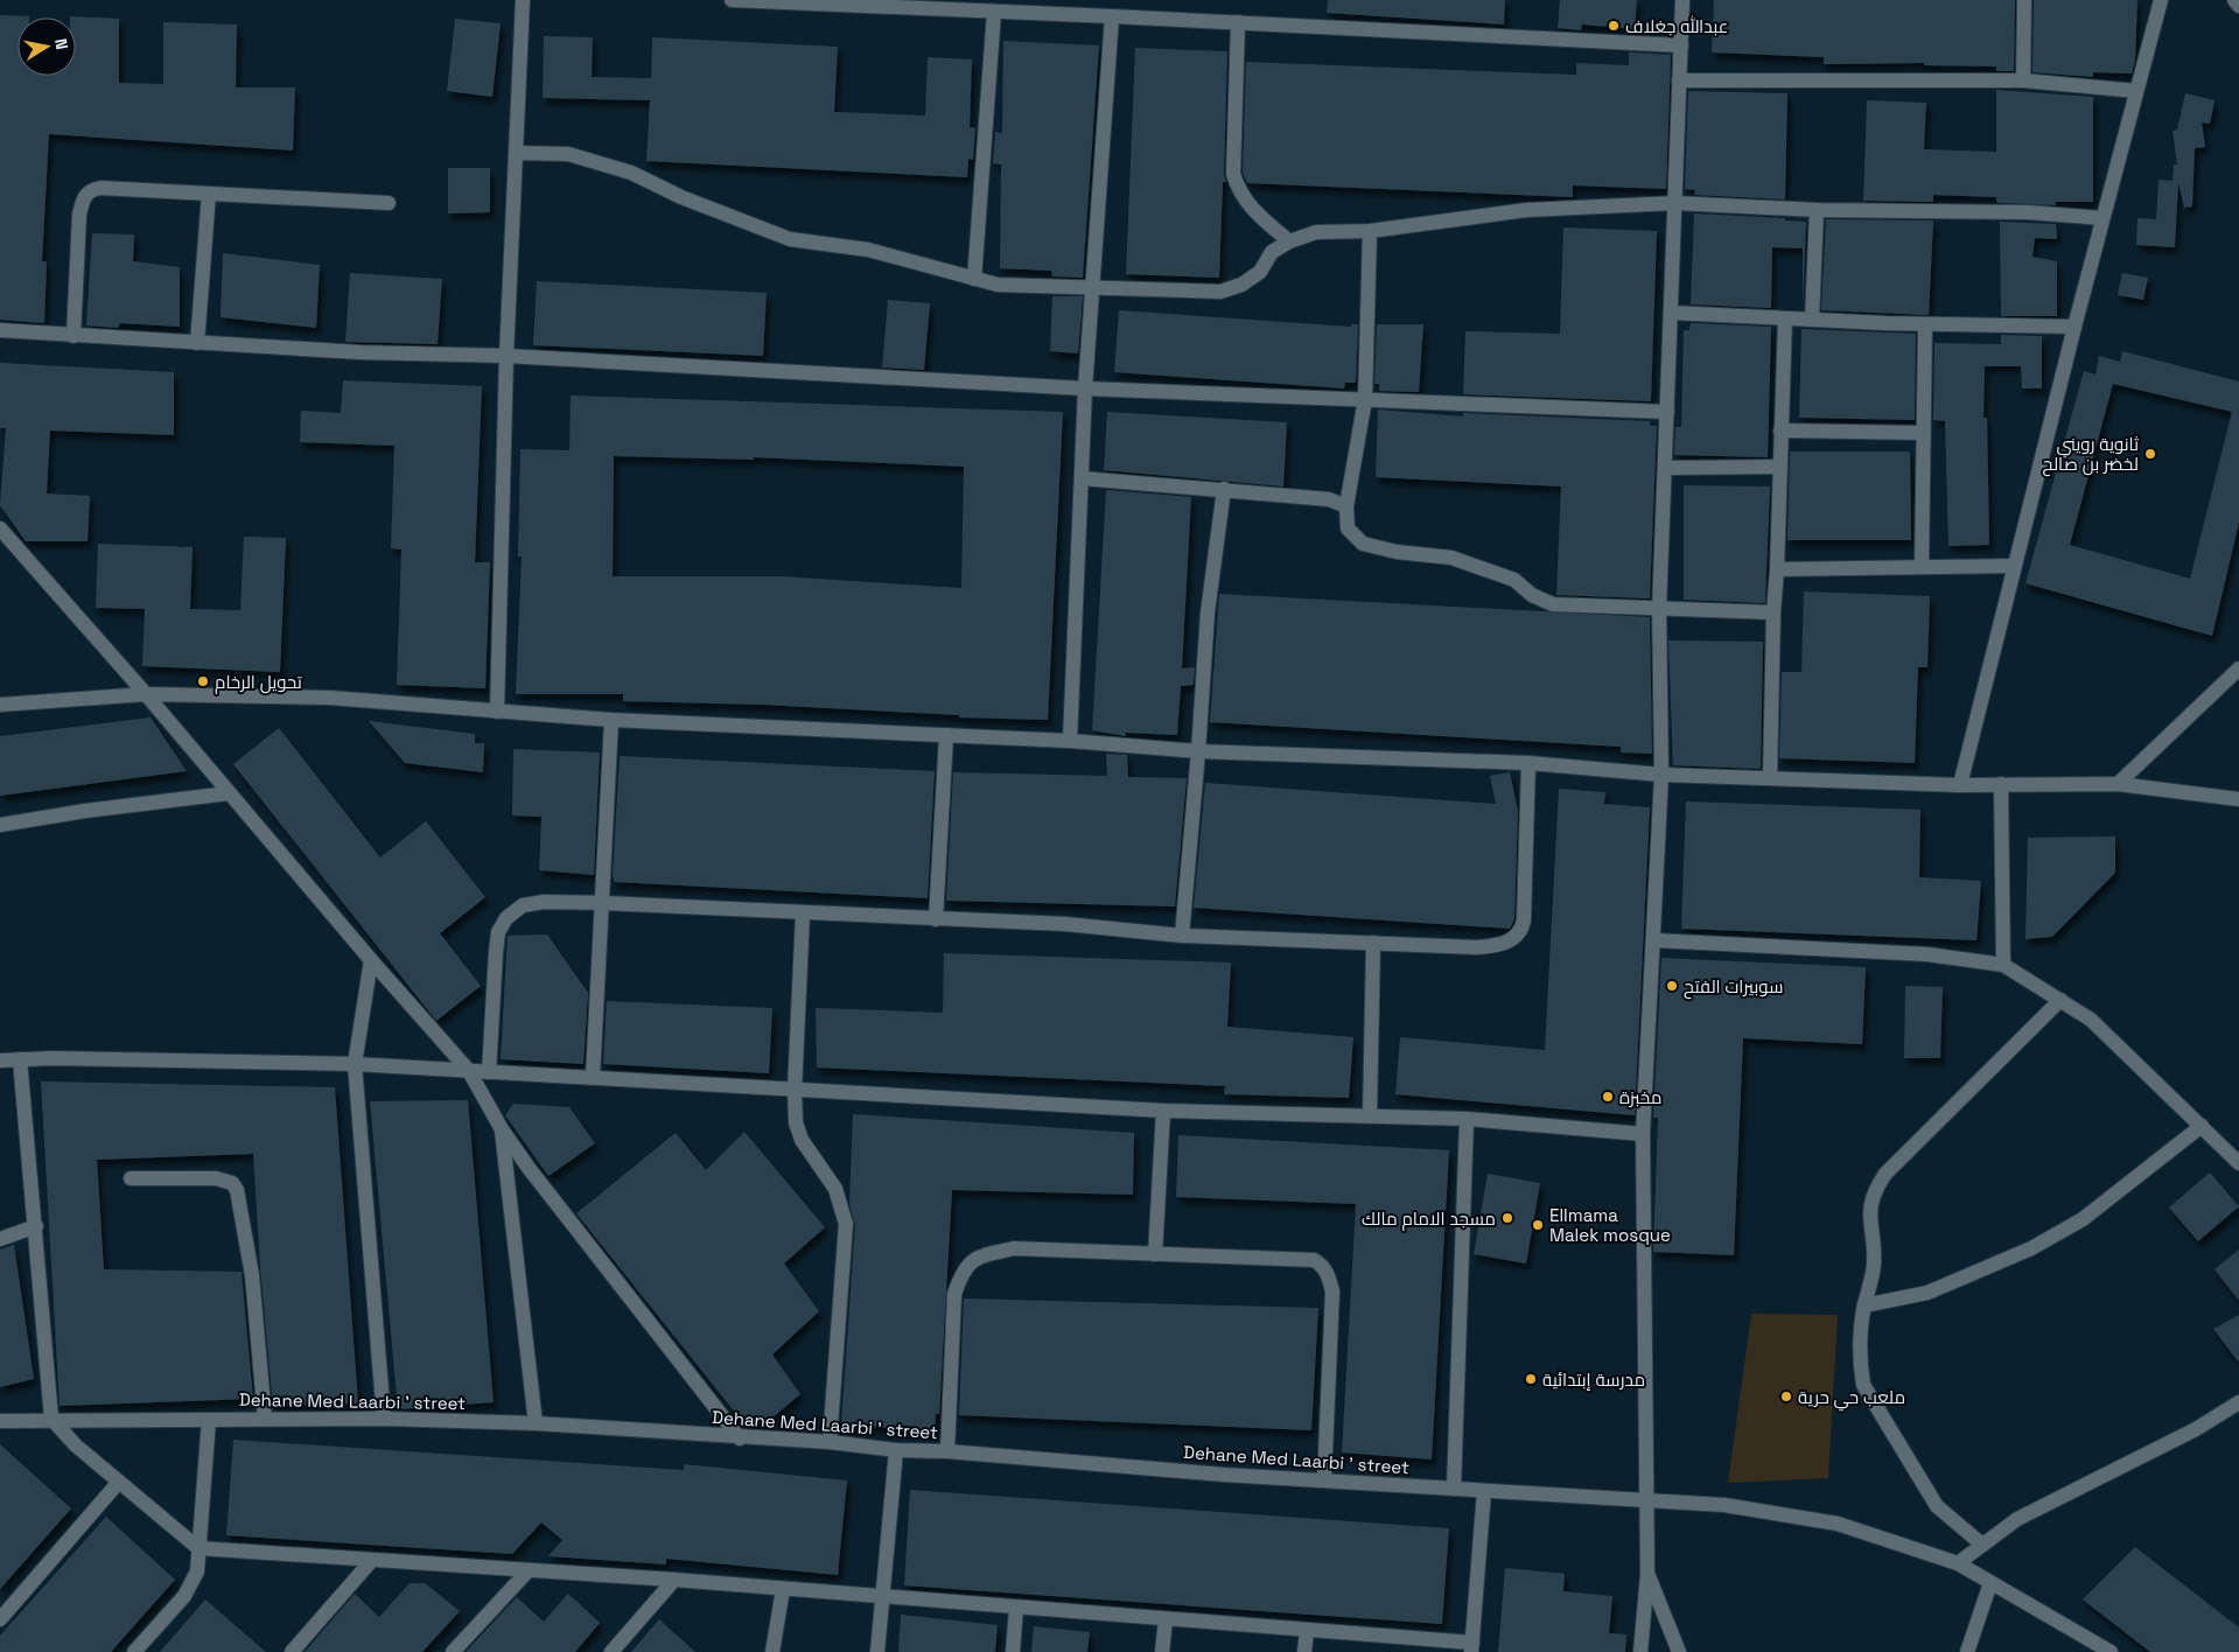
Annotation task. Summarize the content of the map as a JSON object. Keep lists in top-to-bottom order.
{
  "streets": {
    "street": ["Dehane Med Laarbi ' street"]
  },
  "places": [
    "عبدالله جغلاف",
    "ثانوية رويني لخضر بن صالح",
    "تحويل الرخام",
    "سوبيرات الفتح",
    "مخبزة",
    "مسجد الامام مالك",
    "ElImama Malek mosque",
    "مدرسة إبتدائية",
    "ملعب حي حرية"
  ],
  "north": "right"
}
